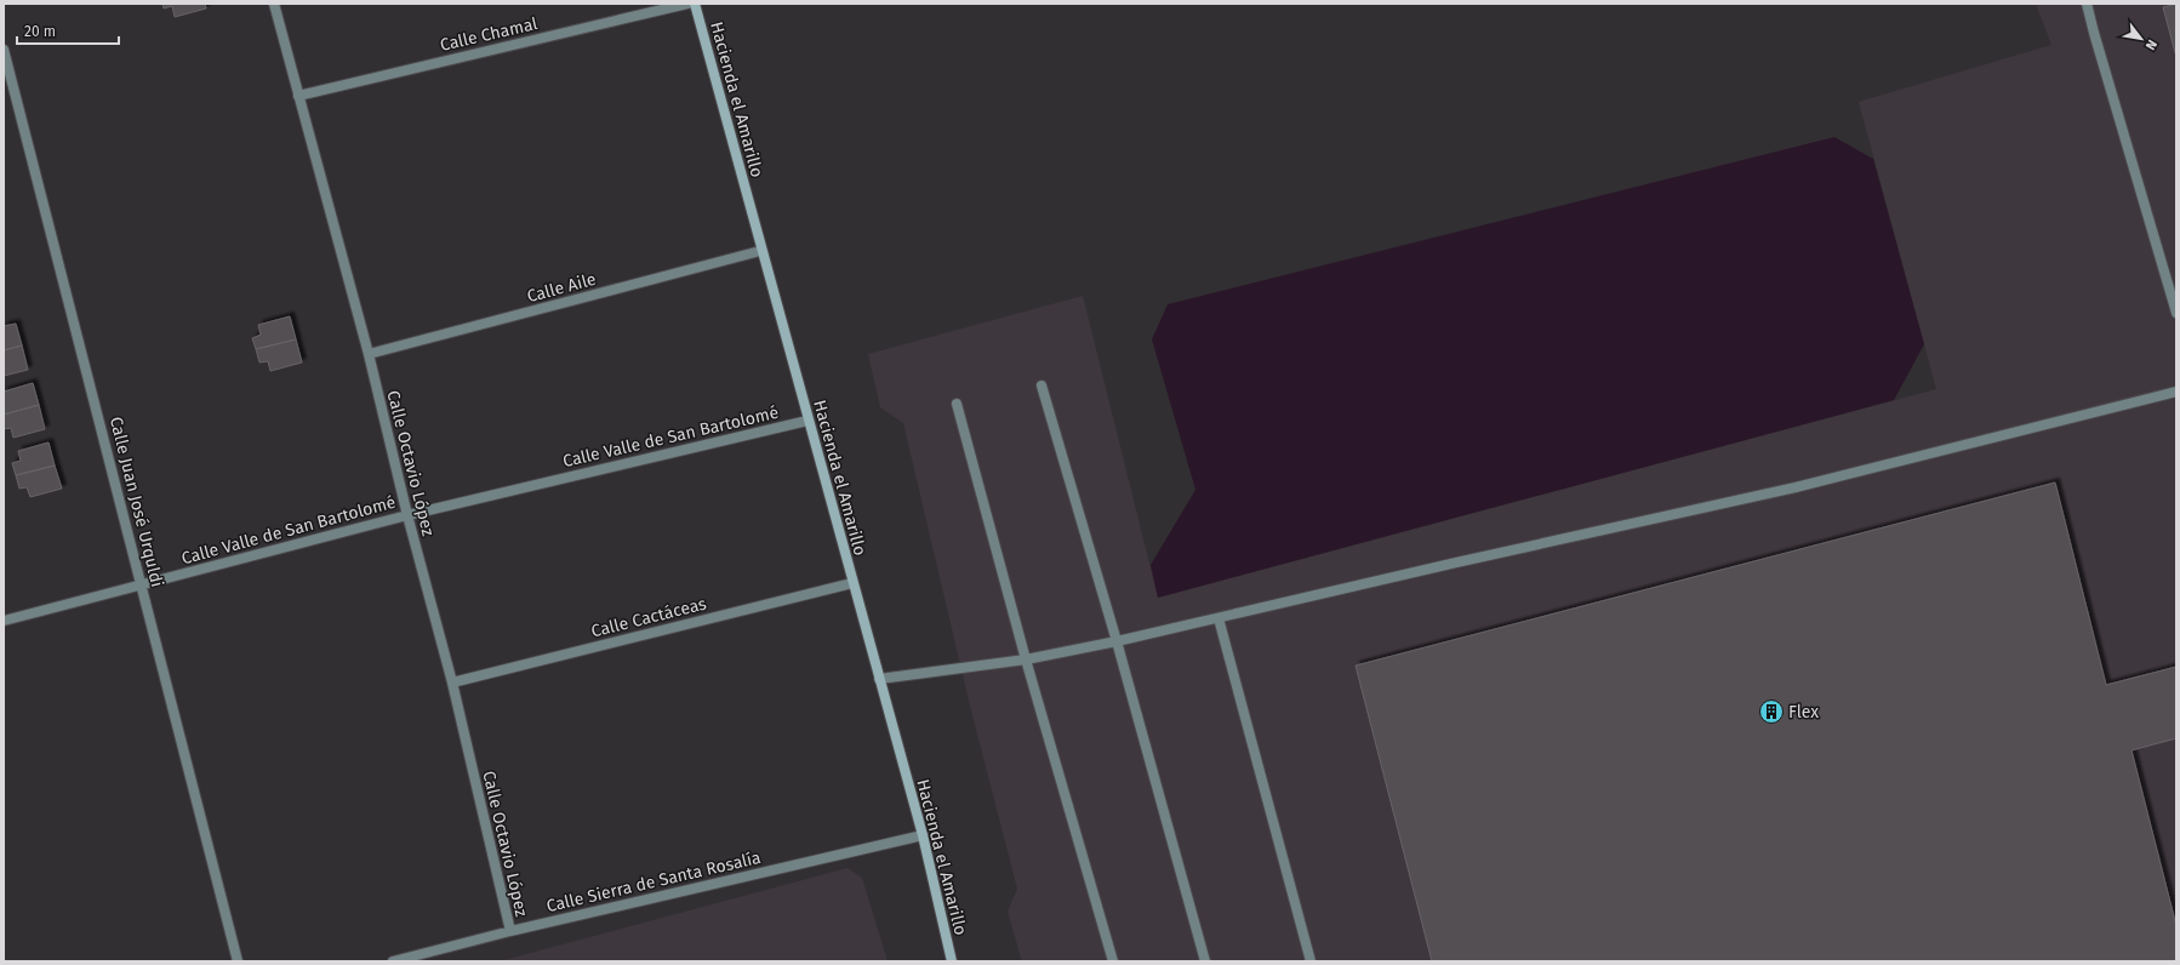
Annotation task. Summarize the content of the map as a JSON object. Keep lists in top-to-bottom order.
{
  "streets": {
    "street": [
      "Calle Chamal",
      "Hacienda el Amarillo",
      "Calle Aile",
      "Calle Valle de San Bartolomé",
      "Calle Octavio López",
      "Calle Juan José Urquldi",
      "Calle Cactáceas",
      "Calle Sierra de Santa Rosalía"
    ]
  },
  "crossings": [
    ["Calle Chamal", "Calle Octavio López"],
    ["Hacienda el Amarillo", "Calle Aile"],
    ["Hacienda el Amarillo", "Calle Valle de San Bartolomé"],
    ["Hacienda el Amarillo", "Calle Cactáceas"],
    ["Hacienda el Amarillo", "Calle Sierra de Santa Rosalía"],
    ["Calle Aile", "Calle Octavio López"],
    ["Calle Valle de San Bartolomé", "Calle Octavio López"],
    ["Calle Valle de San Bartolomé", "Calle Juan José Urquldi"],
    ["Calle Octavio López", "Calle Cactáceas"],
    ["Calle Octavio López", "Calle Sierra de Santa Rosalía"]
  ],
  "places": {
    "building": ["Flex"]
  },
  "scale_bar": "20 m",
  "north": "bottom right"
}
